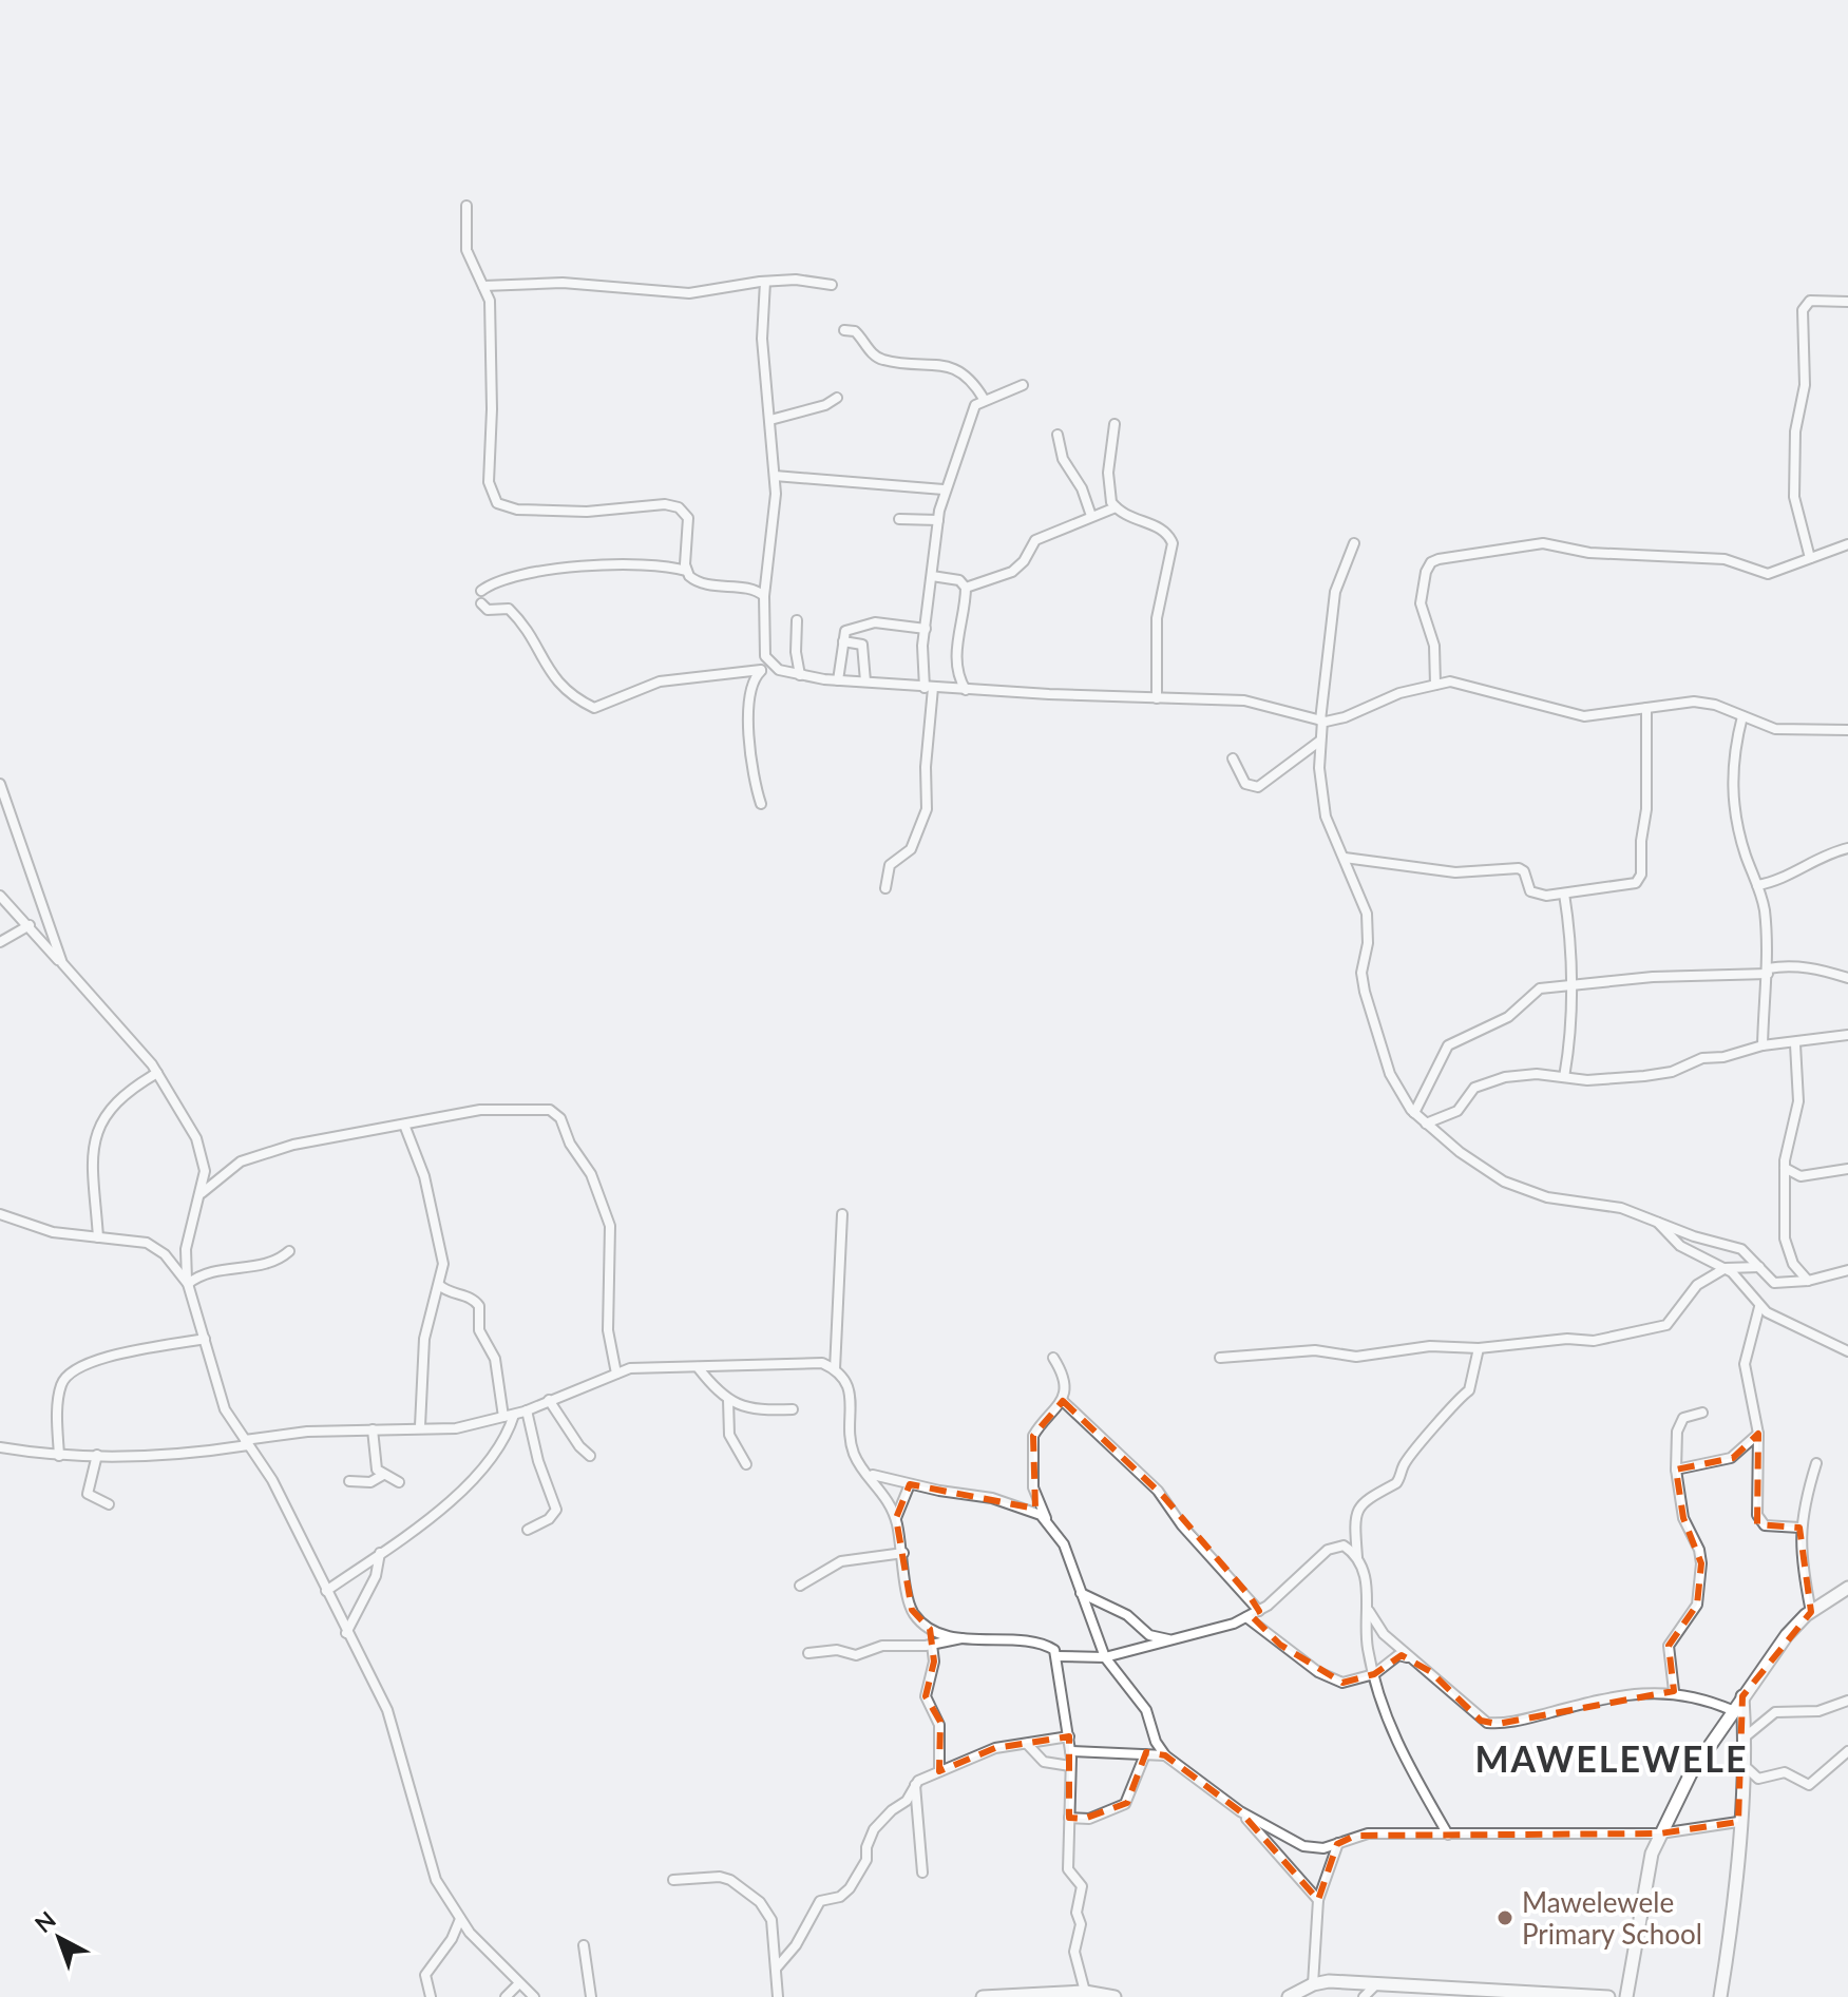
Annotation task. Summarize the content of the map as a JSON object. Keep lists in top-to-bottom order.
{
  "districts": ["MAWELEWELE"],
  "places": ["Mawelewele Primary School"],
  "north": "top left"
}
